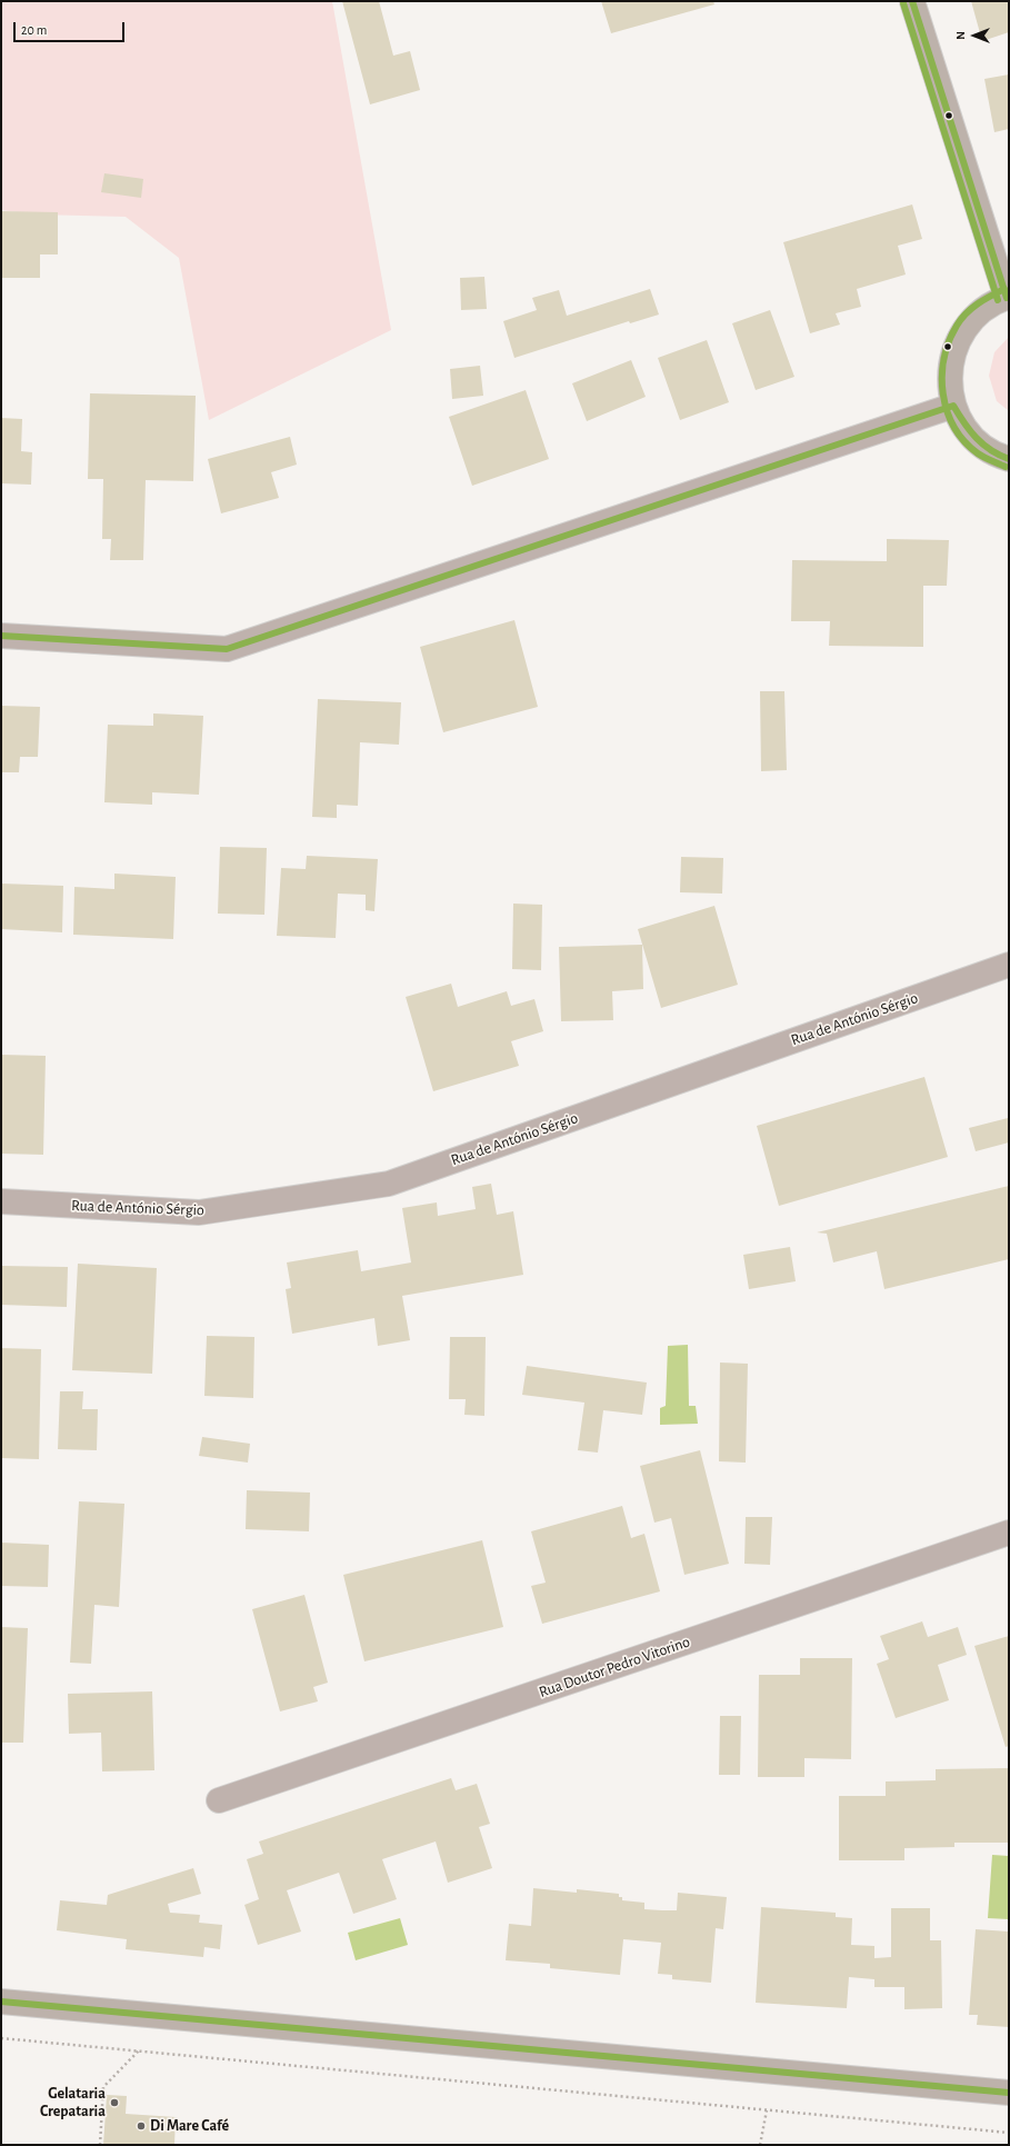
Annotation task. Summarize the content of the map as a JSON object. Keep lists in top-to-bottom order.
{
  "streets": {
    "street": ["Rua de António Sérgio", "Rua Doutor Pedro Vitorino"]
  },
  "places": ["Gelataria Crepataria", "Di Mare Café"],
  "scale_bar": "20 m",
  "north": "left"
}
